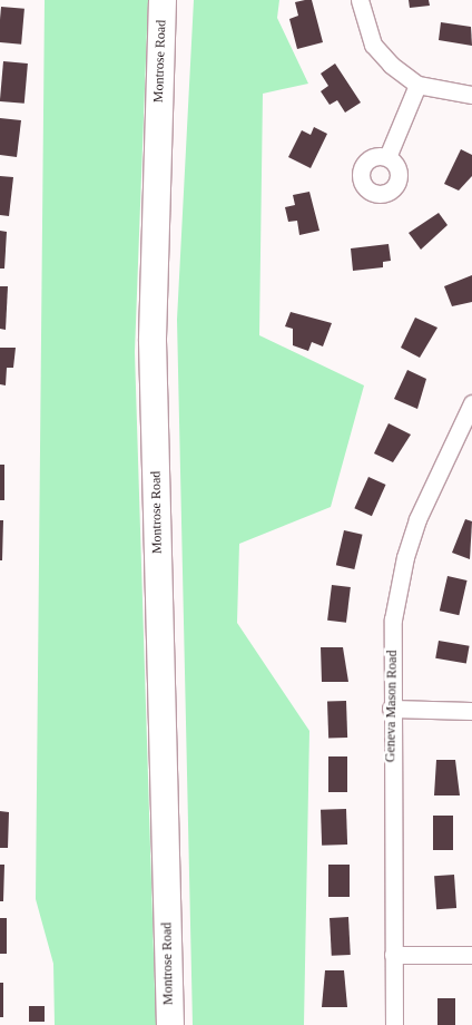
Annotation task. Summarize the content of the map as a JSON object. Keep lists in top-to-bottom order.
{
  "streets": {
    "main road": ["Montrose Road"],
    "street": ["Geneva Mason Road"]
  }
}
